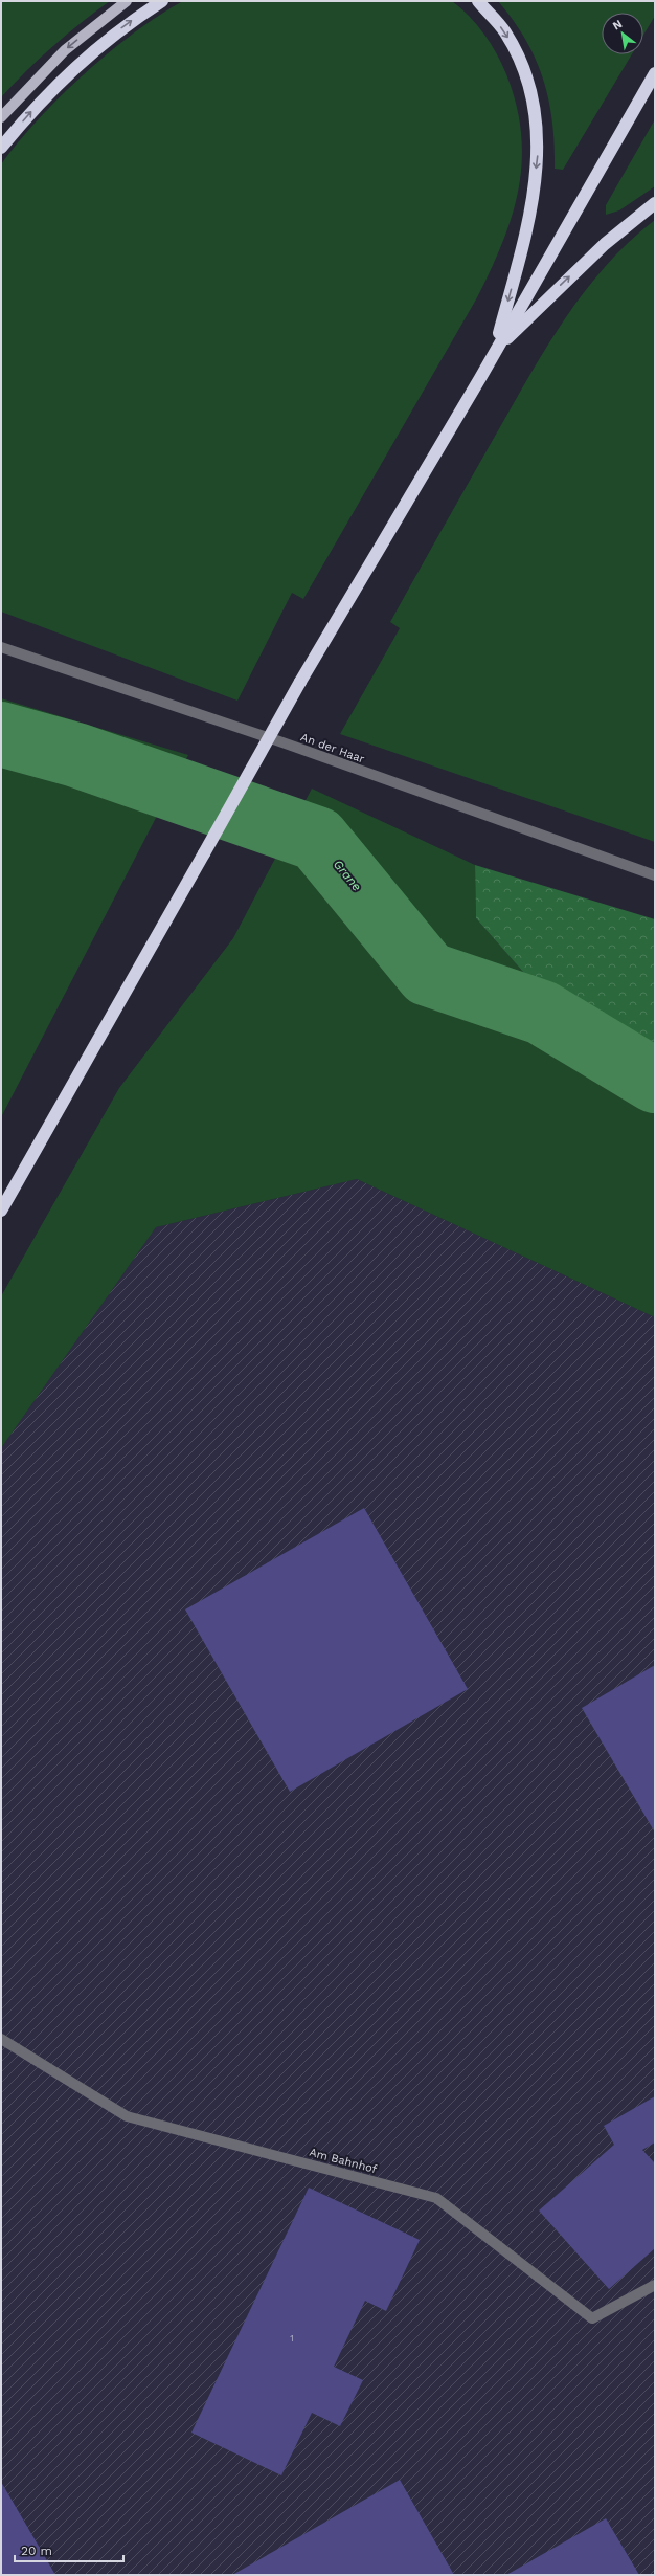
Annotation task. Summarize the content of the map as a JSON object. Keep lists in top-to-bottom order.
{
  "streets": {
    "street": ["An der Haar", "Am Bahnhof"]
  },
  "water": ["Grane"],
  "house_numbers": ["1"],
  "scale_bar": "20 m",
  "north": "top left"
}
